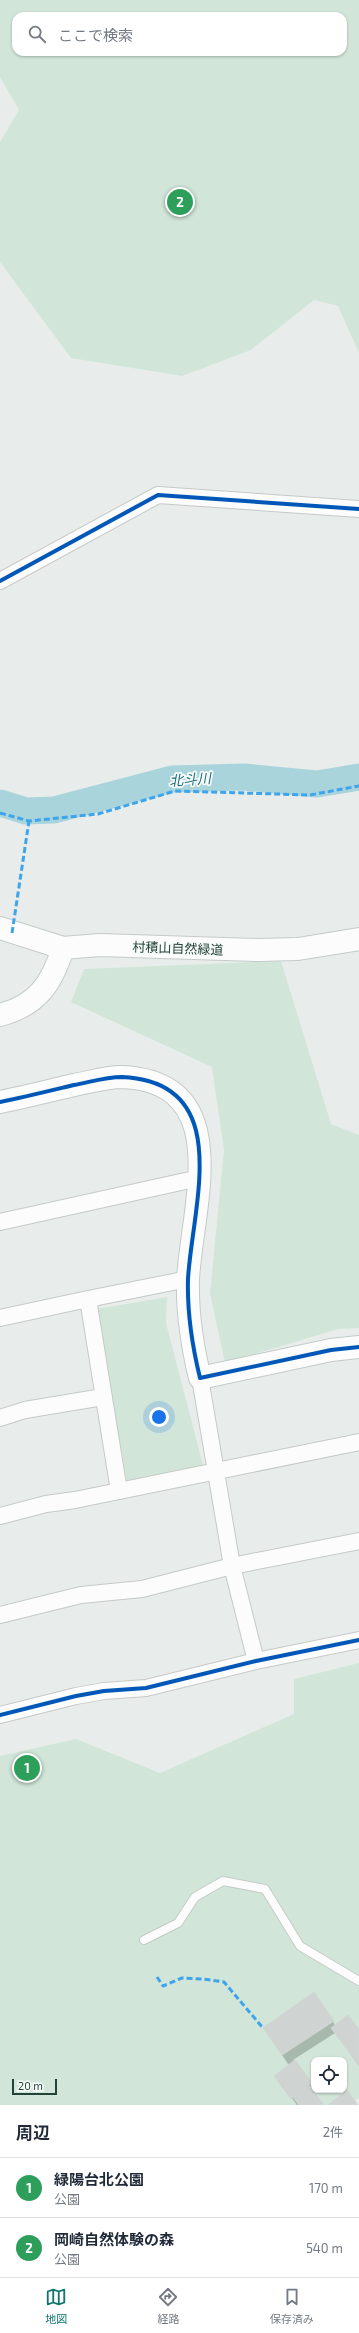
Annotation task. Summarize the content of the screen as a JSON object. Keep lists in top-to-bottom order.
{
  "streets": {
    "street": ["村積山自然緑道"]
  },
  "water": ["北斗川"],
  "scale_bar": "20 m",
  "page": {
    "search": "ここで検索",
    "pins": ["2", "1"],
    "scale": "20 m",
    "heading": ["周辺", "2件"],
    "list": [
      {
        "mark": "1",
        "name": "緑陽台北公園",
        "note": "公園",
        "value": "170 m"
      },
      {
        "mark": "2",
        "name": "岡崎自然体験の森",
        "note": "公園",
        "value": "540 m"
      }
    ],
    "nav": ["地図", "経路", "保存済み"]
  }
}
